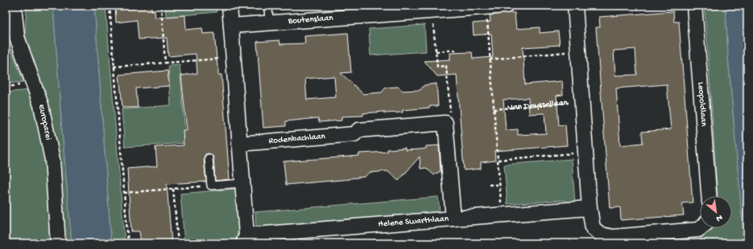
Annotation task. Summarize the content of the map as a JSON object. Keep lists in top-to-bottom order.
{
  "streets": {
    "street": [
      "Boutenslaan",
      "Leopoldlaan",
      "Europarei",
      "Rodenbachlaan",
      "Helene Swarthlaan"
    ],
    "path": ["Van Deyssellaan"]
  },
  "north": "bottom right"
}
